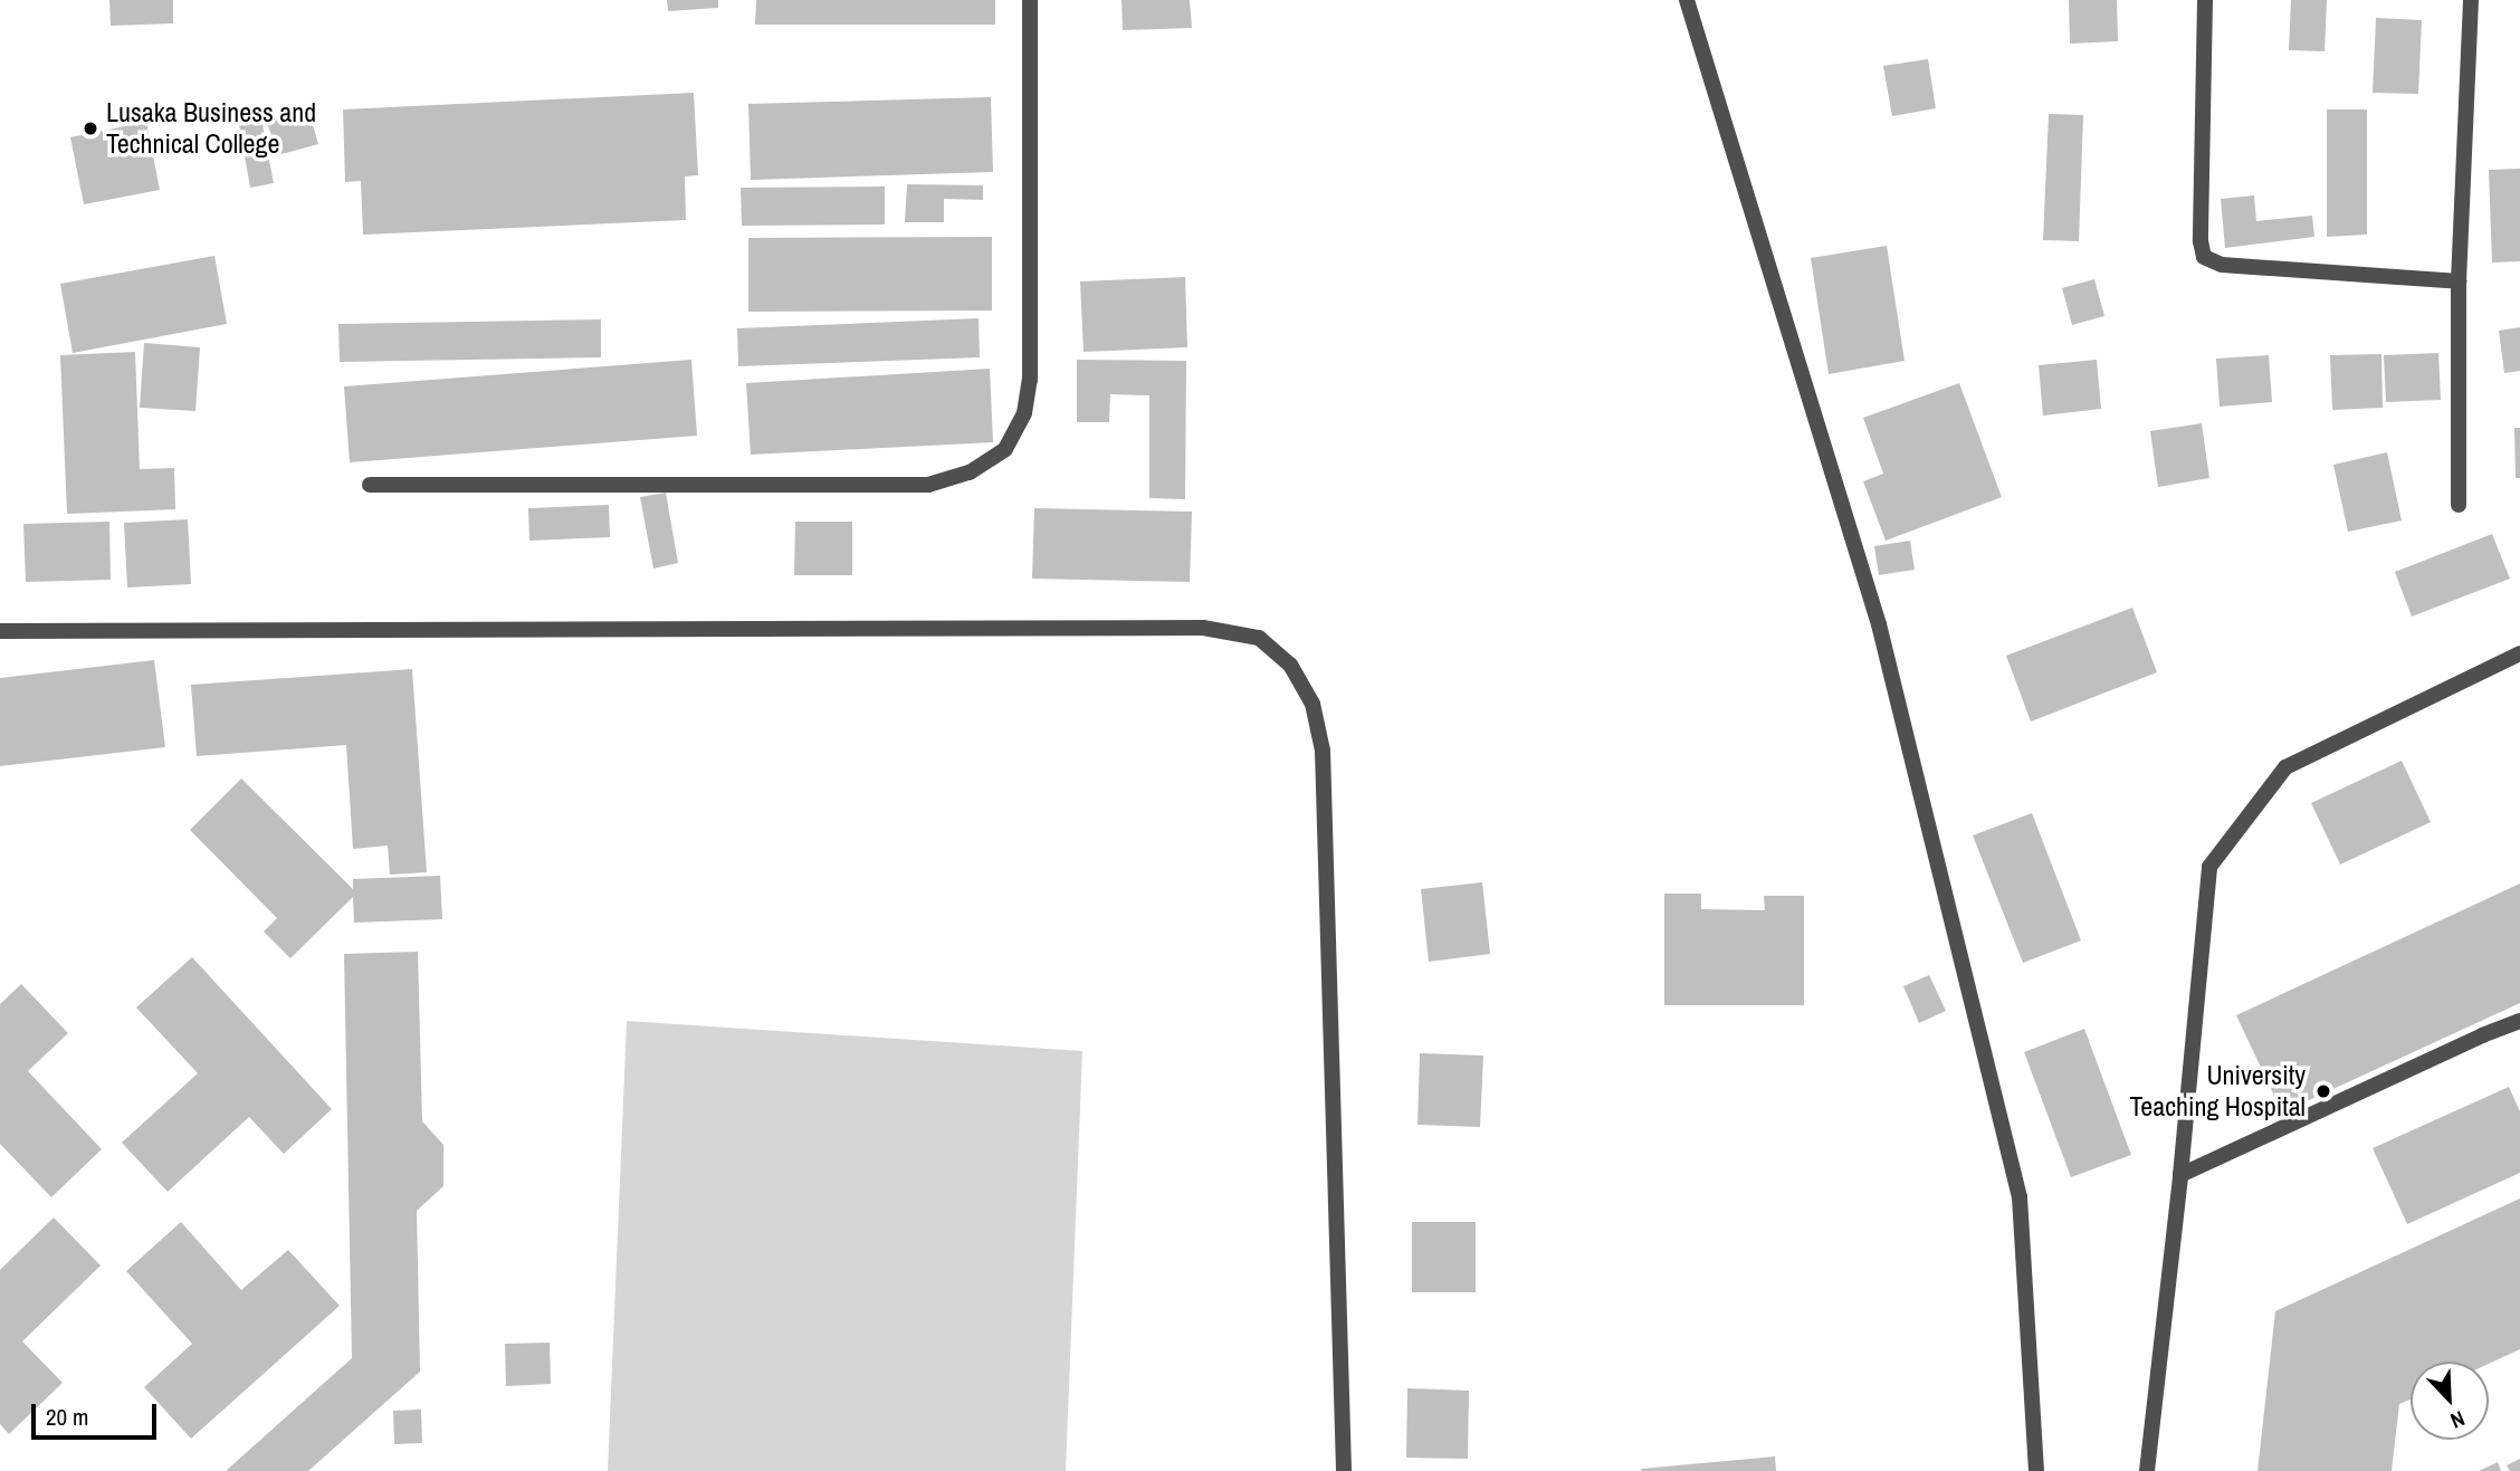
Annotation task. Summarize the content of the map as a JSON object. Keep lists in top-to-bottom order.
{
  "places": ["Lusaka Business and Technical College", "University Teaching Hospital"],
  "scale_bar": "20 m",
  "north": "bottom right"
}
